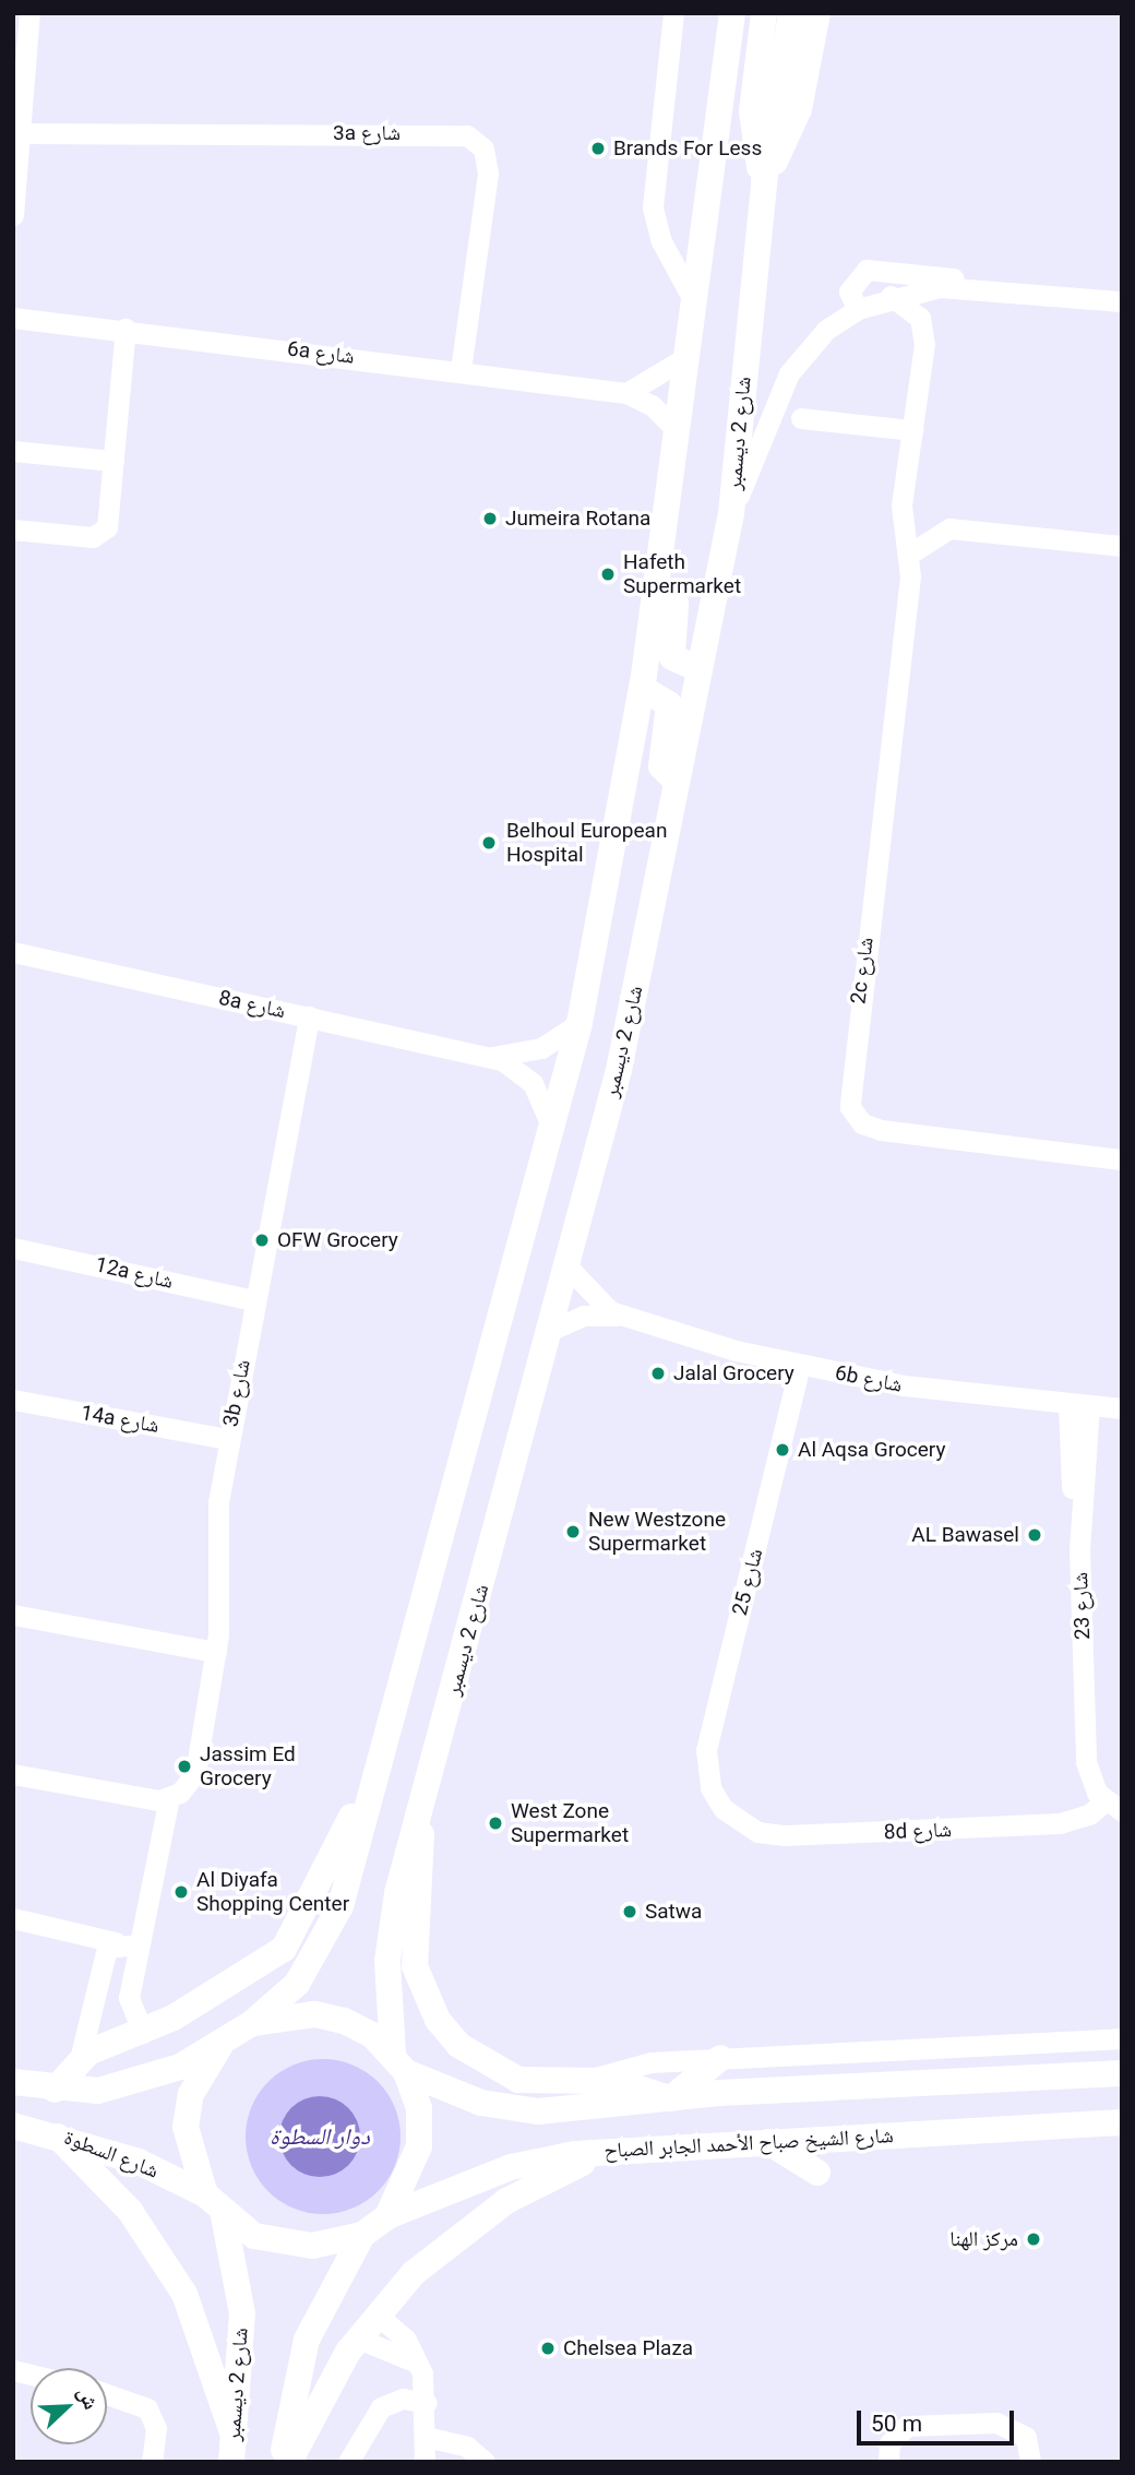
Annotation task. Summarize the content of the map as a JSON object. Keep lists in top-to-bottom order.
{
  "streets": {
    "main road": ["شارع 2 ديسمبر", "شارع الشيخ صباح الأحمد الجابر الصباح", "شارع السطوة"],
    "street": [
      "3a شارع",
      "6a شارع",
      "2c شارع",
      "8a شارع",
      "12a شارع",
      "6b شارع",
      "3b شارع",
      "14a شارع",
      "شارع 25",
      "شارع 23",
      "8d شارع"
    ]
  },
  "crossings": [
    ["3a شارع", "6a شارع"],
    ["شارع 2 ديسمبر", "6b شارع"],
    ["شارع 2 ديسمبر", "شارع الشيخ صباح الأحمد الجابر الصباح"],
    ["شارع 2 ديسمبر", "شارع السطوة"],
    ["8a شارع", "3b شارع"],
    ["12a شارع", "3b شارع"],
    ["6b شارع", "شارع 25"],
    ["6b شارع", "شارع 23"],
    ["3b شارع", "14a شارع"],
    ["شارع 25", "8d شارع"],
    ["شارع 23", "8d شارع"],
    ["شارع الشيخ صباح الأحمد الجابر الصباح", "شارع السطوة"]
  ],
  "water": ["دوار السطوة"],
  "places": [
    "Brands For Less",
    "Jumeira Rotana",
    "Hafeth Supermarket",
    "Belhoul European Hospital",
    "OFW Grocery",
    "Jalal Grocery",
    "Al Aqsa Grocery",
    "New Westzone Supermarket",
    "AL Bawasel",
    "Jassim Ed Grocery",
    "West Zone Supermarket",
    "Al Diyafa Shopping Center",
    "Satwa",
    "مركز الهنا",
    "Chelsea Plaza"
  ],
  "scale_bar": "50 m",
  "north": "top right"
}
